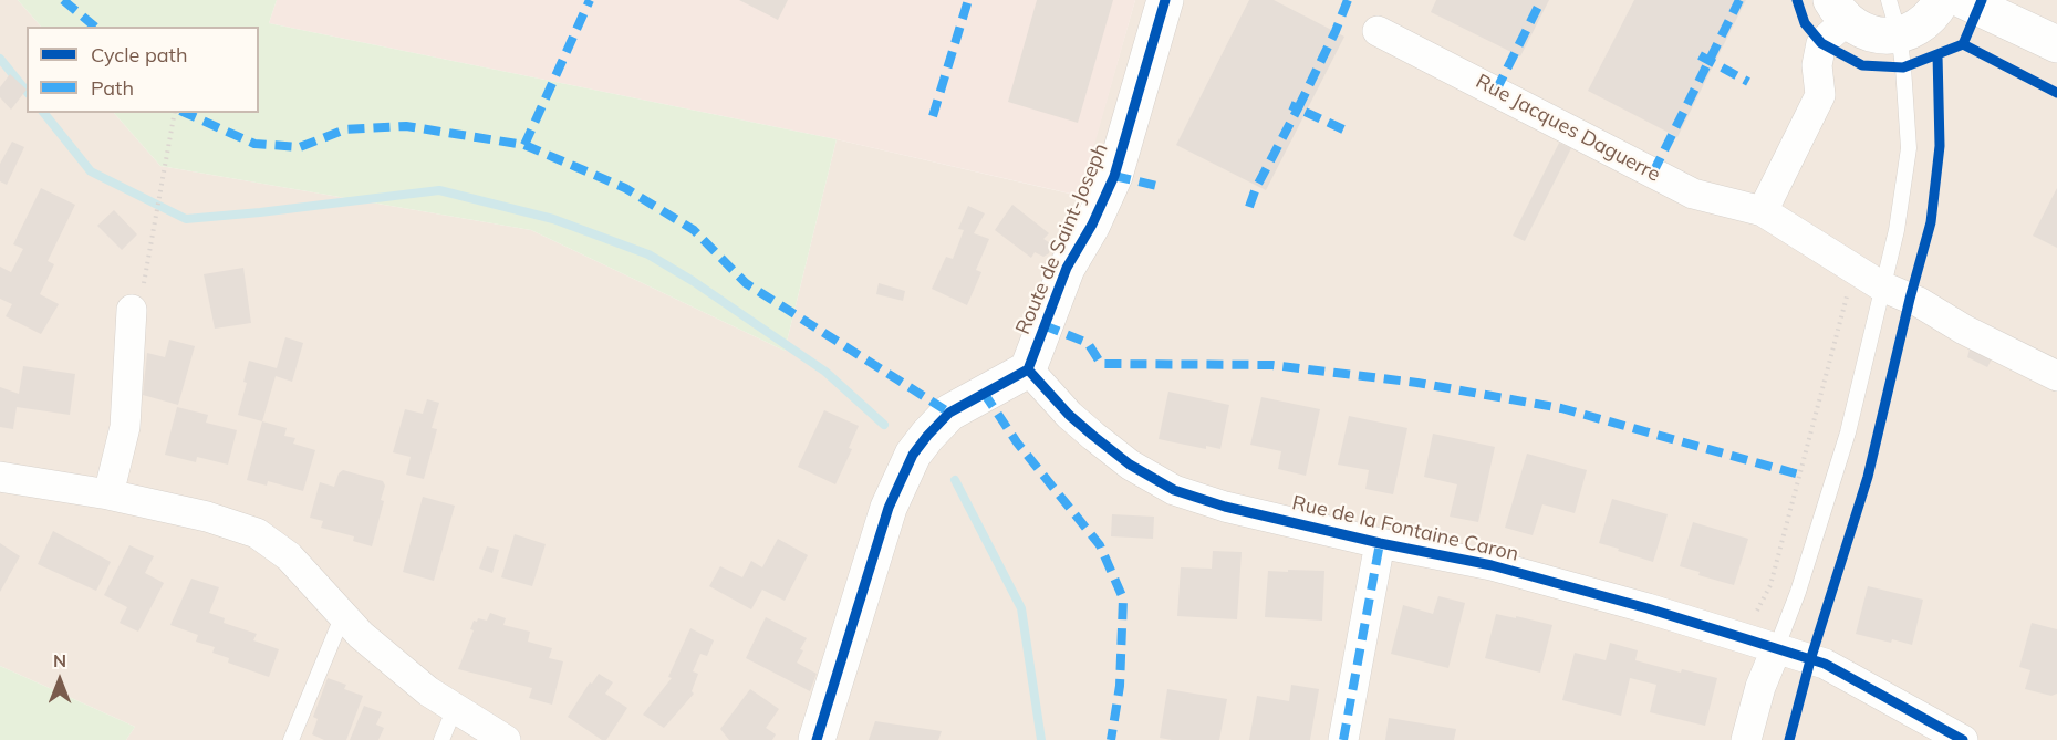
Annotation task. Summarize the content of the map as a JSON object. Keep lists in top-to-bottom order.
{
  "streets": {
    "street": ["Rue Jacques Daguerre", "Route de Saint-Joseph", "Rue de la Fontaine Caron"]
  },
  "crossings": [
    ["Route de Saint-Joseph", "Rue de la Fontaine Caron"]
  ],
  "legend": ["Cycle path", "Path"],
  "north": "top"
}
